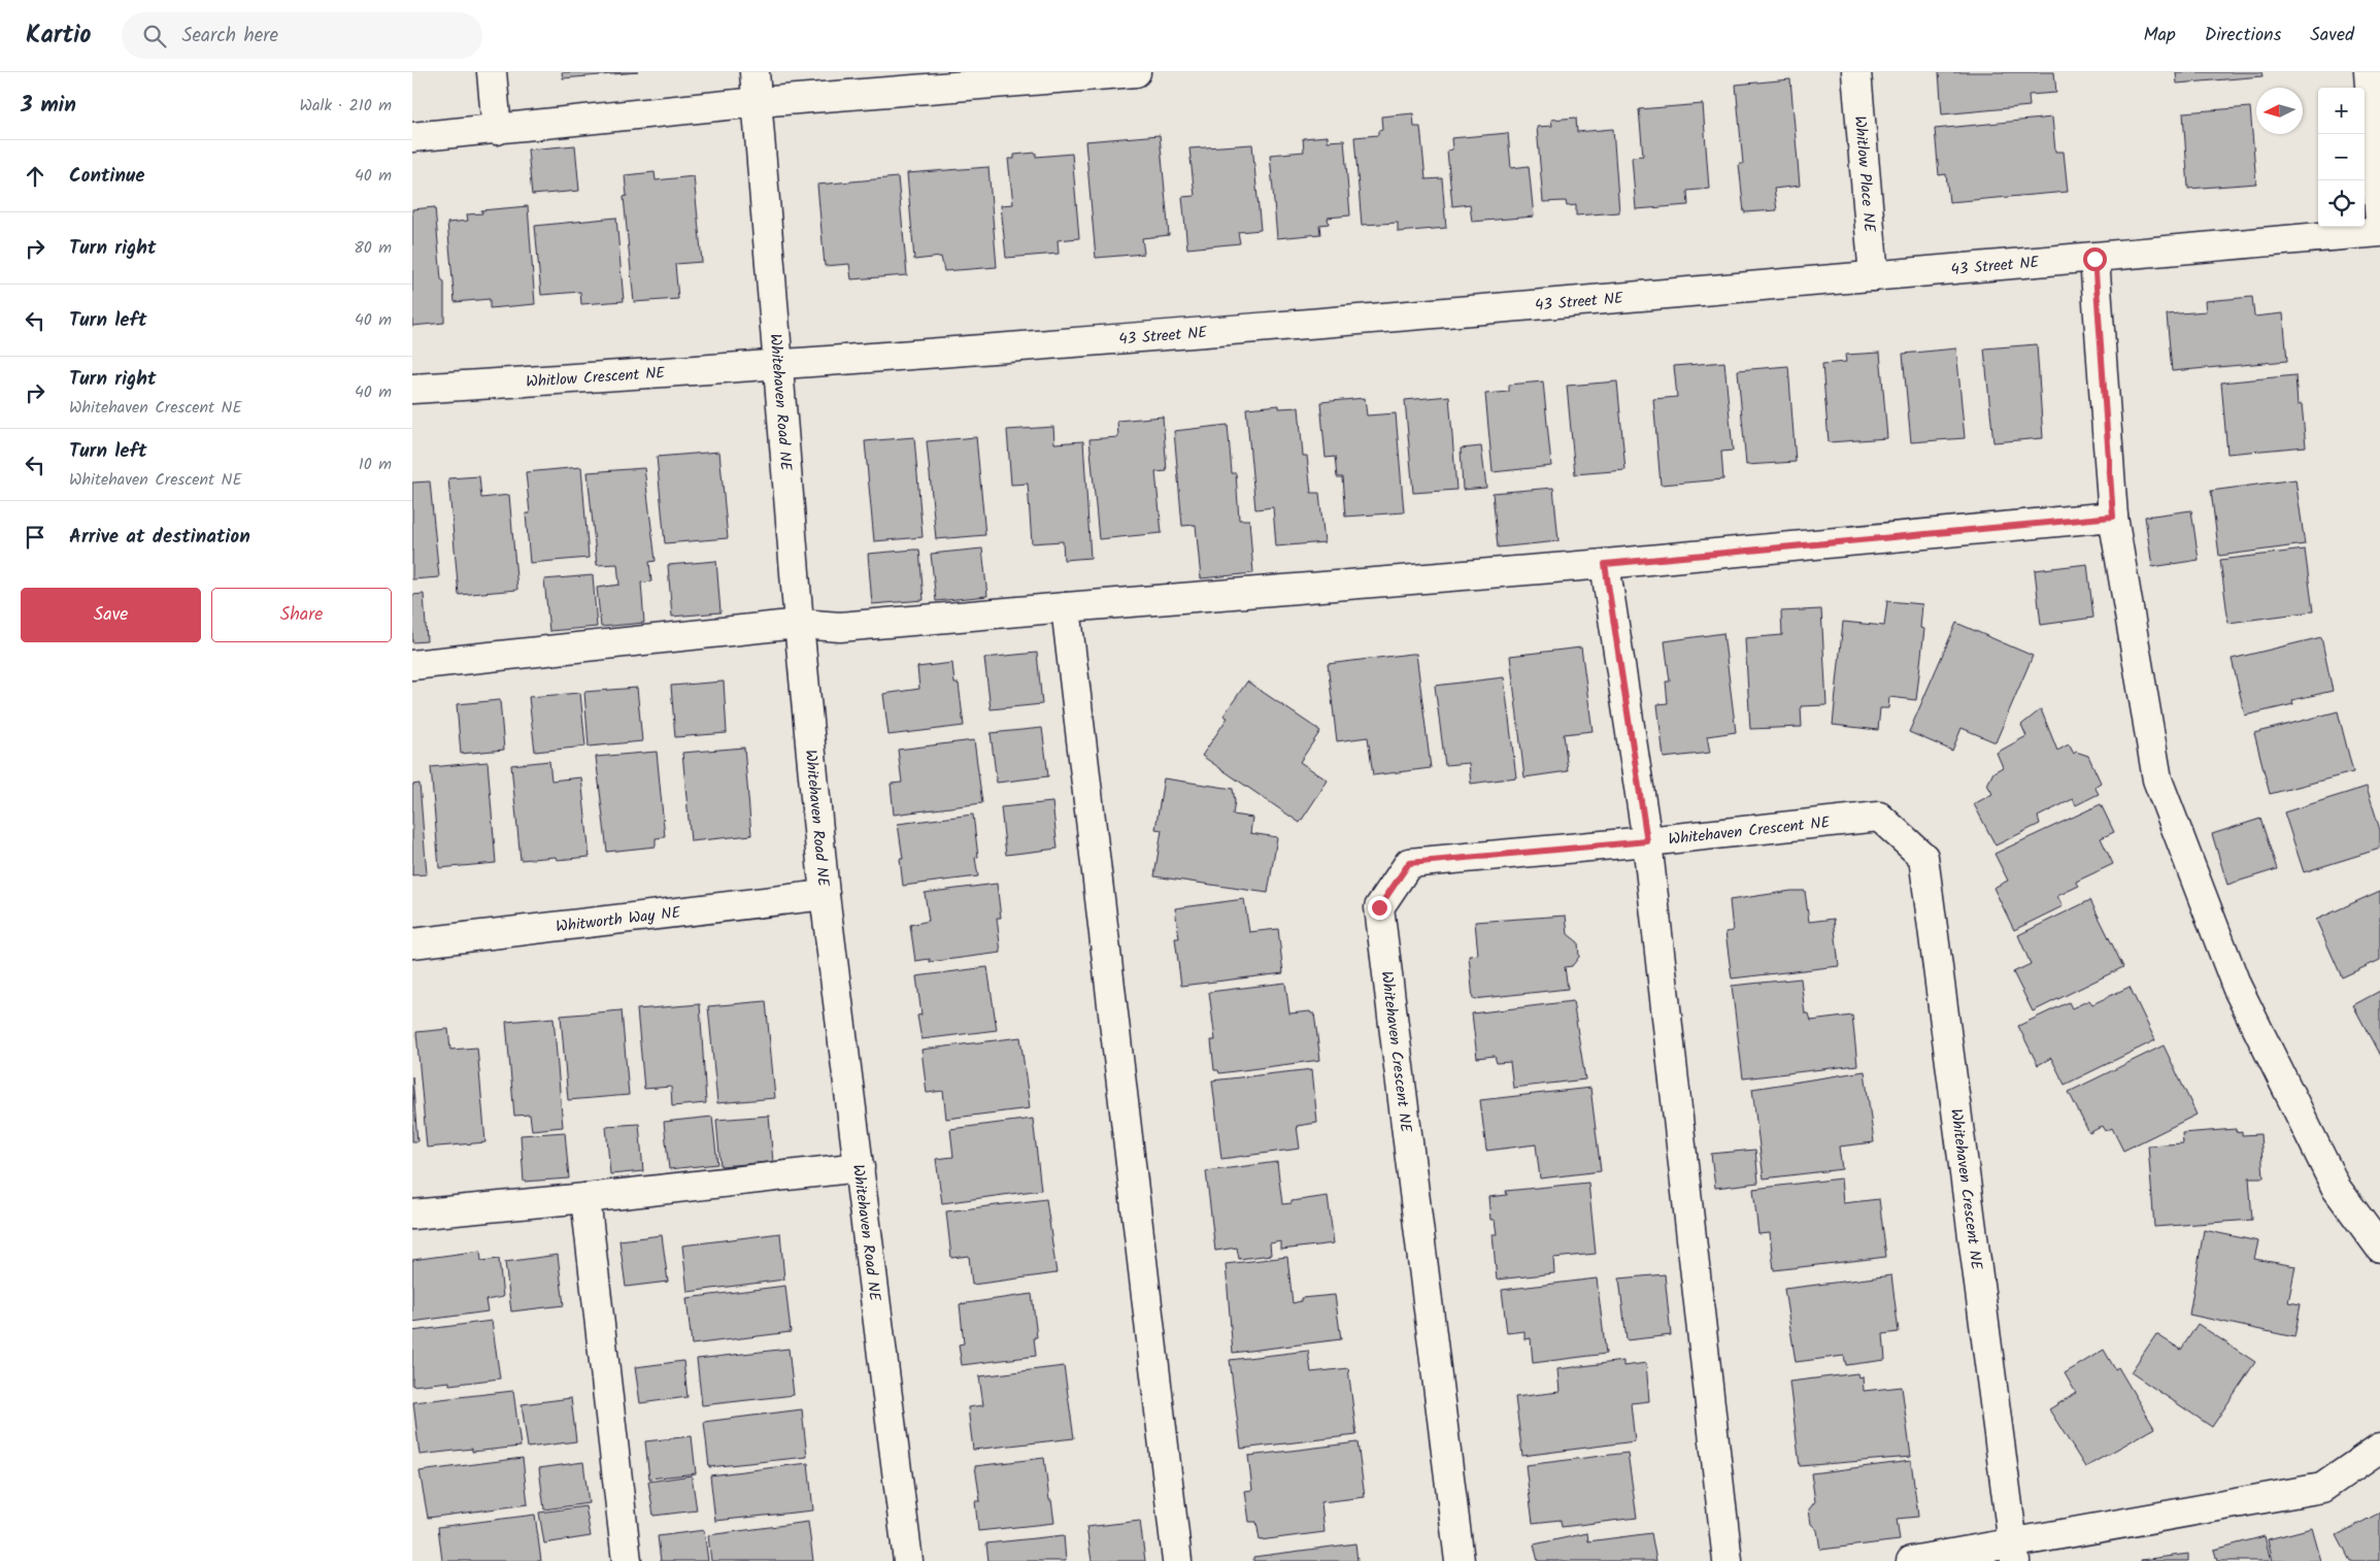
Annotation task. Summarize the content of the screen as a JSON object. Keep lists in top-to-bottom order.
{
  "streets": {
    "street": [
      "Whitlow Place NE",
      "43 Street NE",
      "Whitlow Crescent NE",
      "Whitehaven Road NE",
      "Whitehaven Crescent NE",
      "Whitworth Way NE"
    ]
  },
  "crossings": [
    ["Whitlow Place NE", "43 Street NE"],
    ["43 Street NE", "Whitlow Crescent NE"],
    ["43 Street NE", "Whitehaven Road NE"],
    ["Whitlow Crescent NE", "Whitehaven Road NE"],
    ["Whitehaven Road NE", "Whitworth Way NE"]
  ],
  "north": "left",
  "page": {
    "header": "Kartio",
    "search": "Search here",
    "nav": ["Map", "Directions", "Saved"],
    "heading": ["3 min", "Walk · 210 m"],
    "map_buttons": ["+", "−"],
    "list": [
      ["Continue", "40 m"],
      ["Turn right", "80 m"],
      ["Turn left", "40 m"],
      ["Turn right", "Whitehaven Crescent NE", "40 m"],
      ["Turn left", "Whitehaven Crescent NE", "10 m"],
      "Arrive at destination"
    ],
    "buttons": ["Save", "Share"]
  }
}
